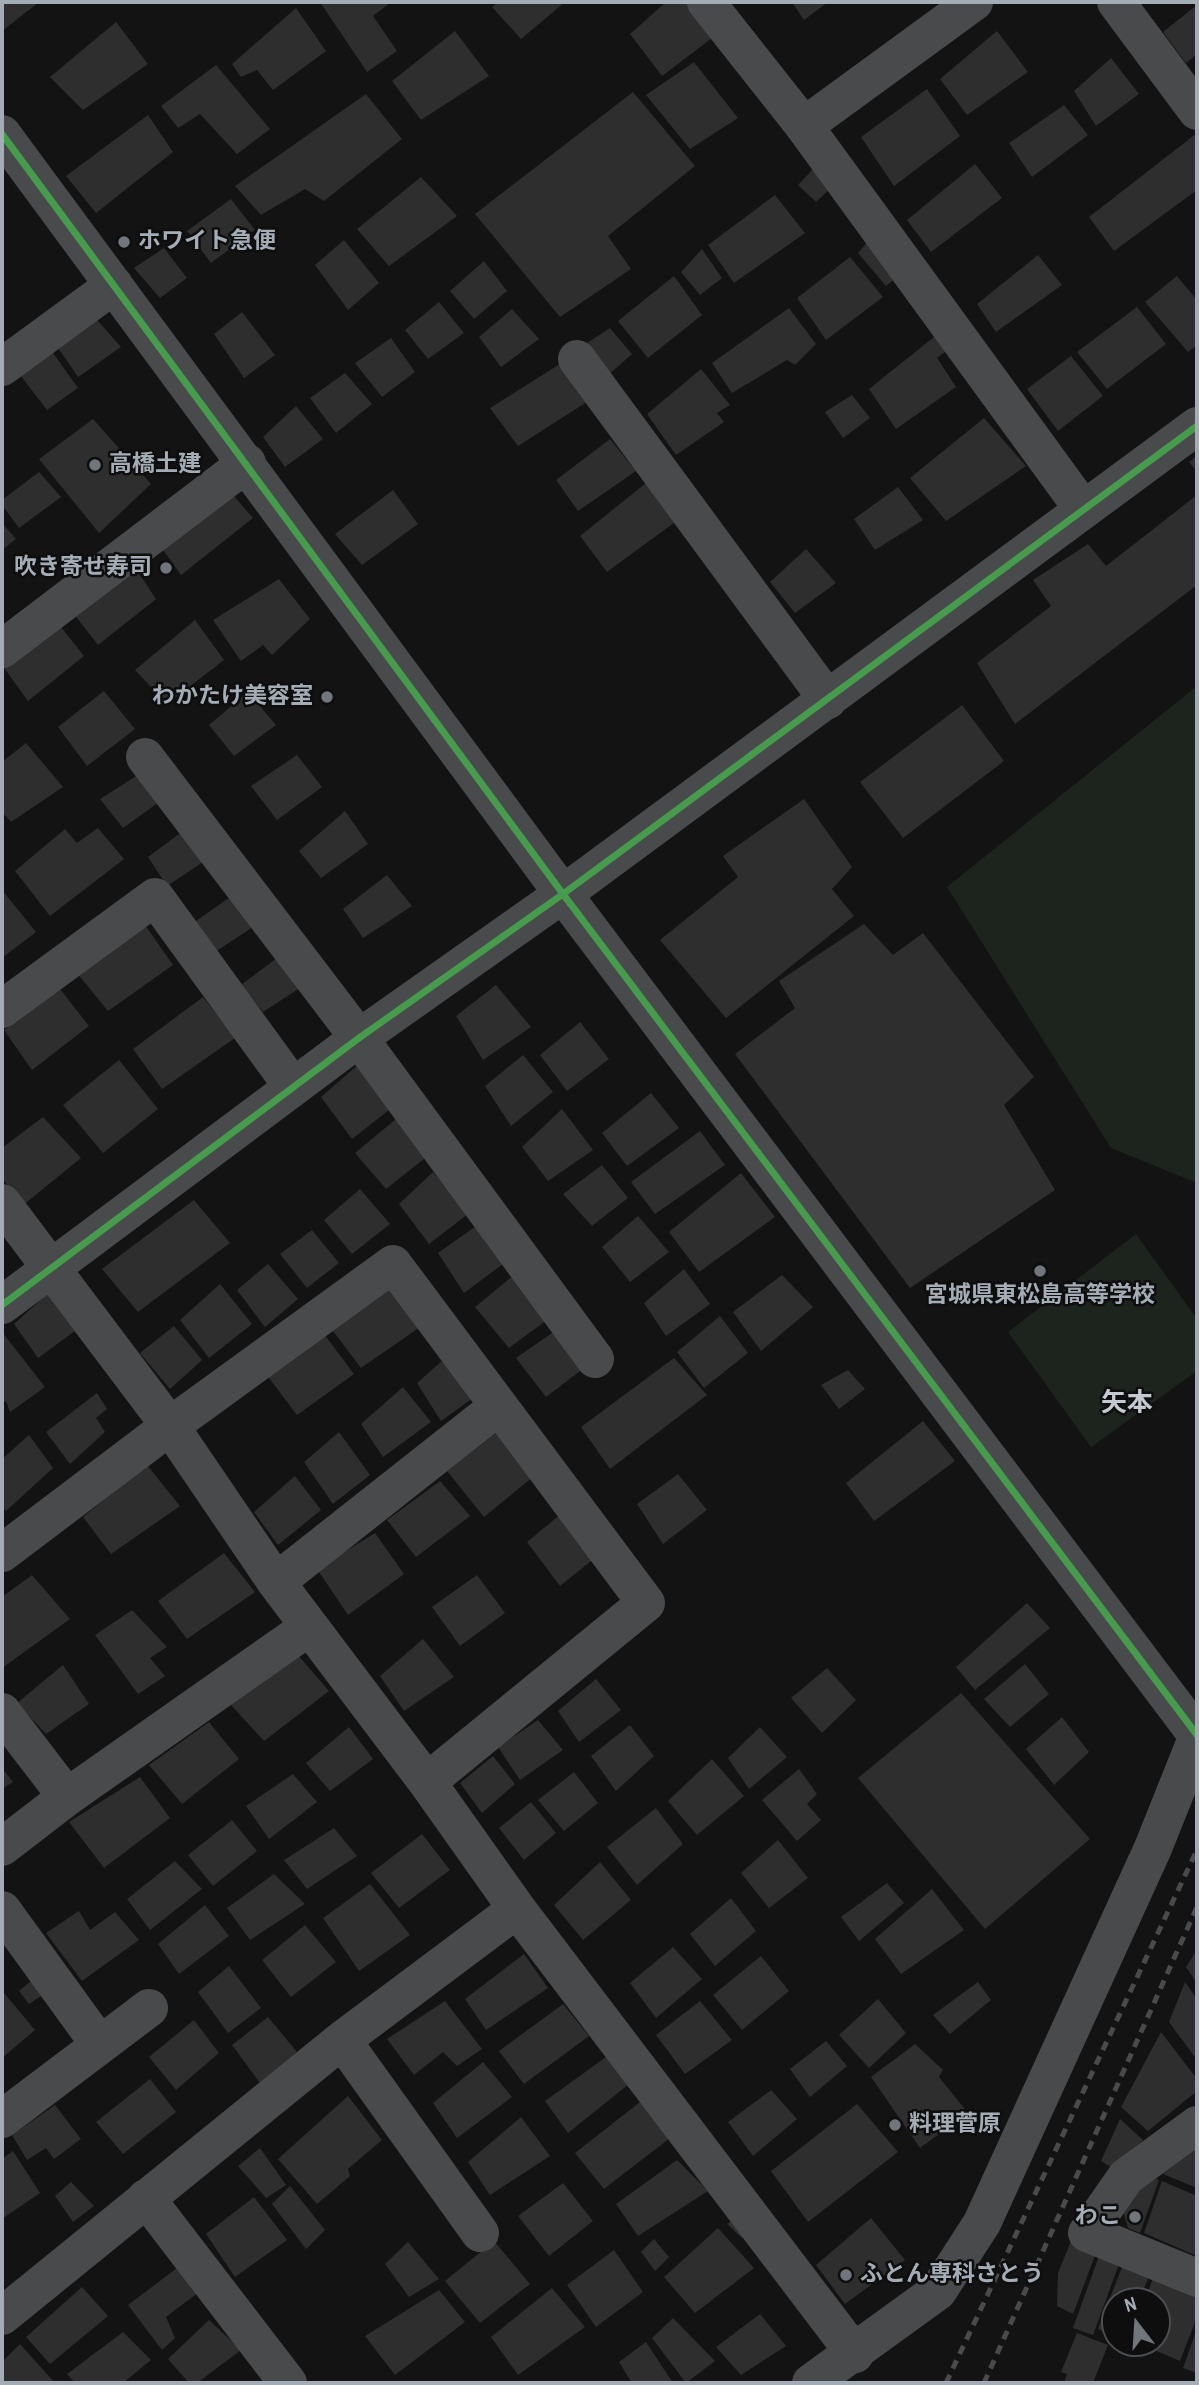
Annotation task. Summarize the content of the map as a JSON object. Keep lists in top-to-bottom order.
{
  "districts": ["矢本"],
  "places": [
    "ホワイト急便",
    "高橋土建",
    "吹き寄せ寿司",
    "わかたけ美容室",
    "宮城県東松島高等学校",
    "料理菅原",
    "わこ",
    "ふとん専科さとう"
  ],
  "north": "top"
}
